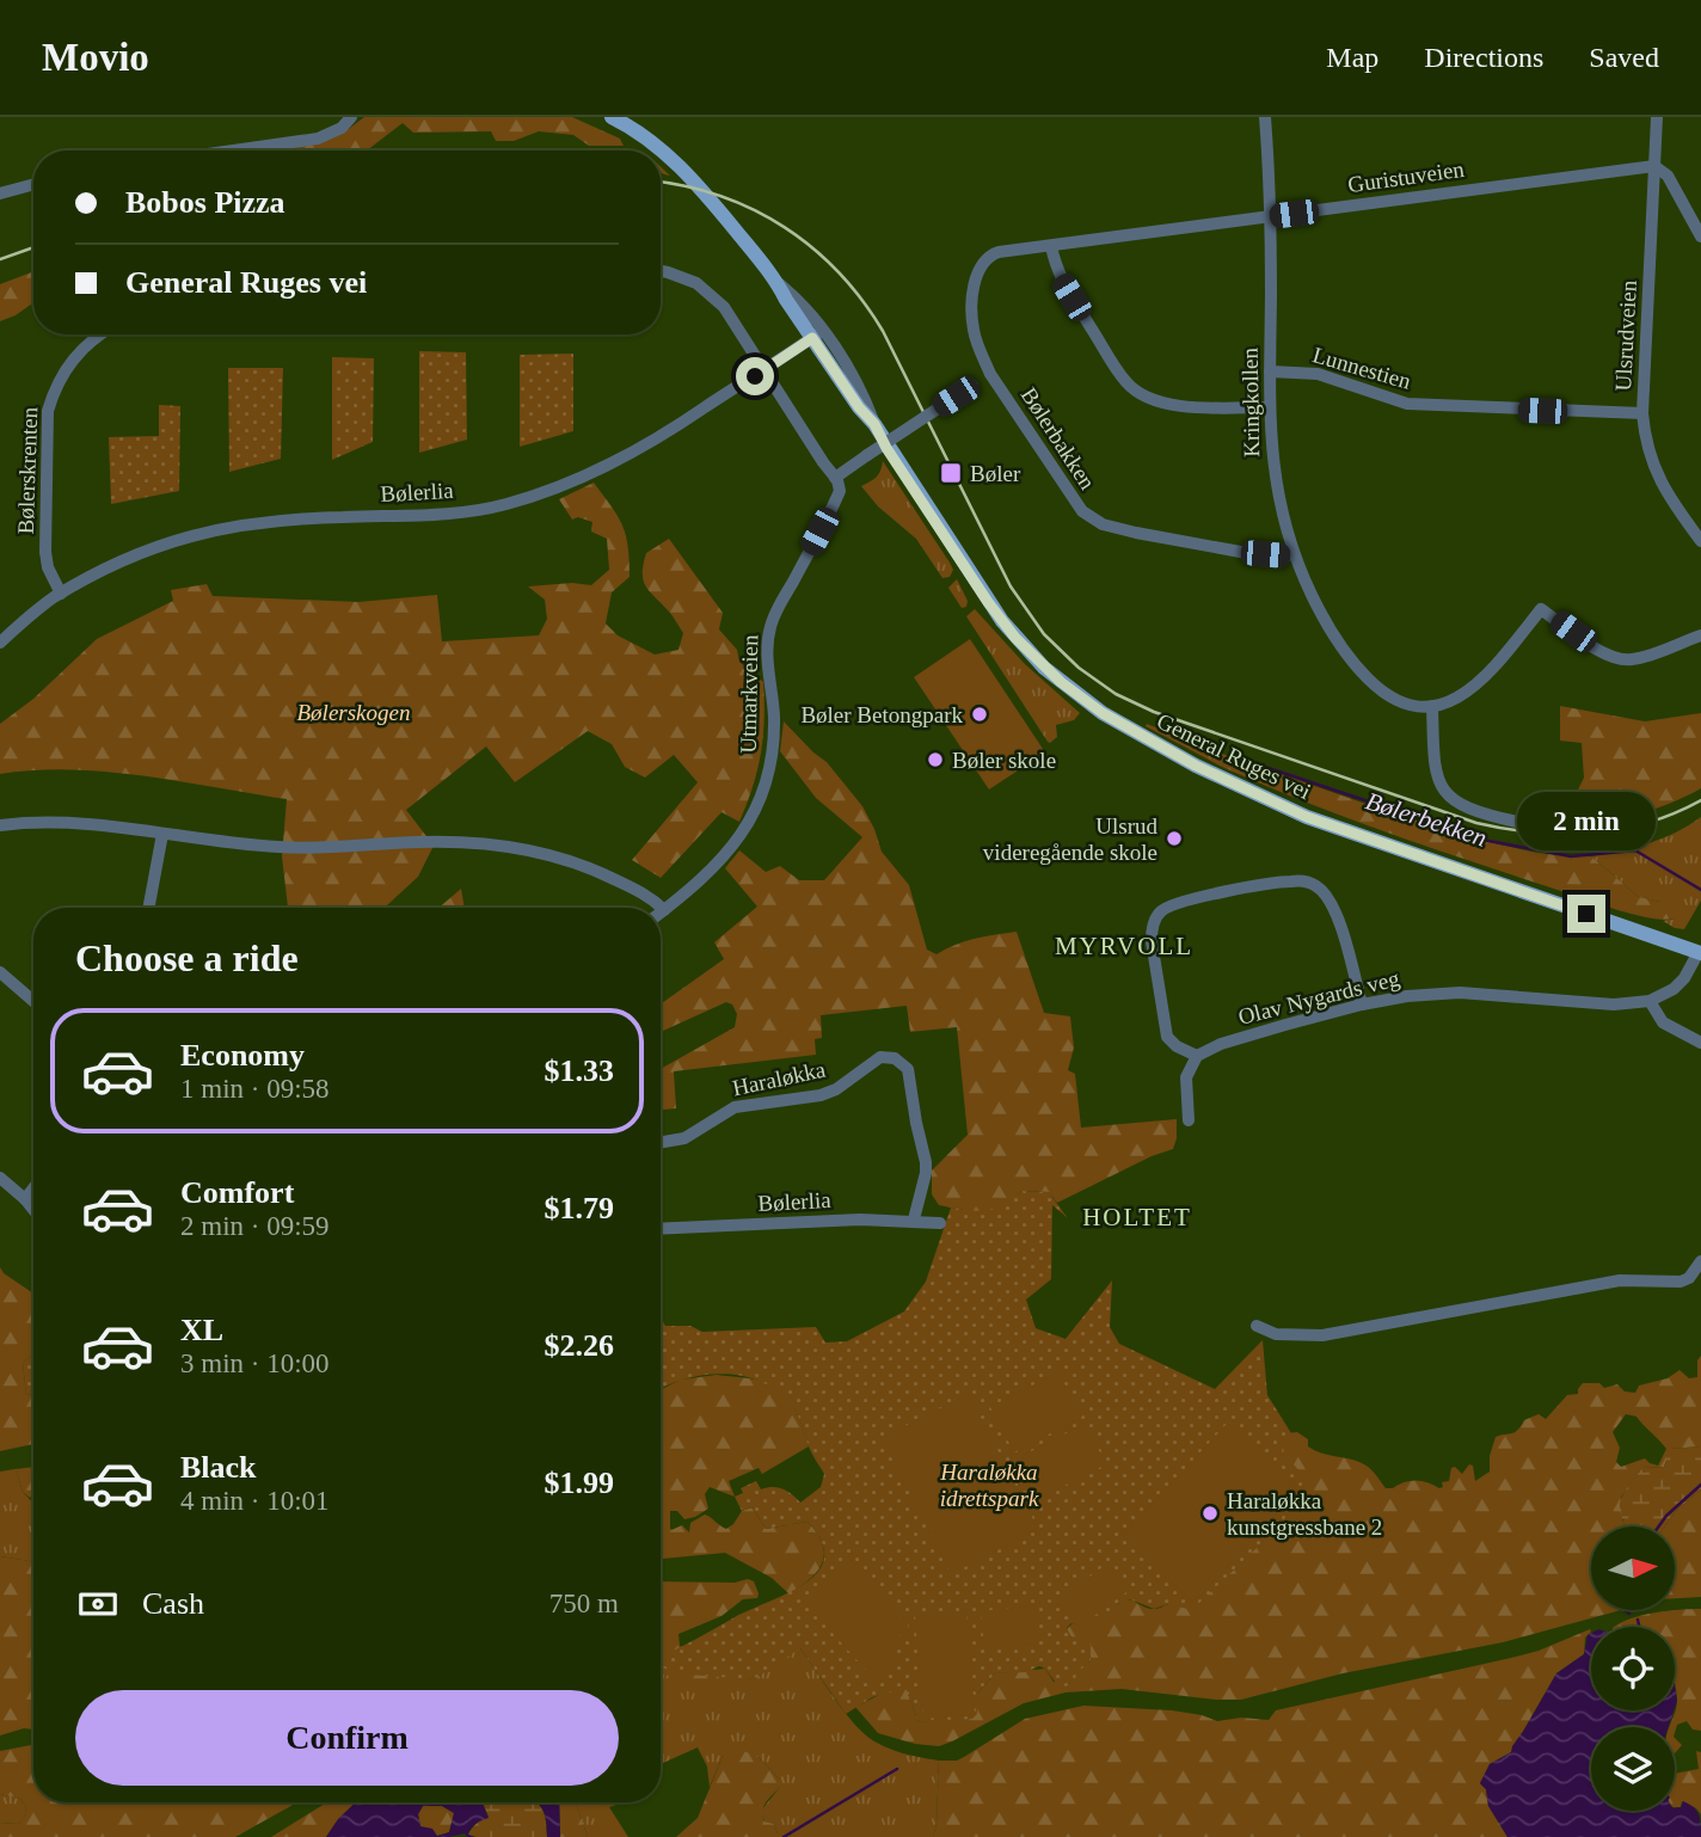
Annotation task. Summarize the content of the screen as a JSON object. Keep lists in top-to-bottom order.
{
  "streets": {
    "main road": ["General Ruges vei"],
    "street": [
      "Guristuveien",
      "Ulsrudveien",
      "Lunnestien",
      "Kringkollen",
      "Bølerbakken",
      "Bølerskrenten",
      "Bølerlia",
      "Utmarkveien",
      "Olav Nygards veg",
      "Haraløkka"
    ]
  },
  "crossings": [
    ["Guristuveien", "Ulsrudveien"],
    ["Guristuveien", "Kringkollen"],
    ["Guristuveien", "Bølerbakken"],
    ["Ulsrudveien", "Lunnestien"],
    ["Lunnestien", "Kringkollen"],
    ["Kringkollen", "Bølerbakken"],
    ["Bølerskrenten", "Bølerlia"],
    ["Bølerlia", "General Ruges vei"],
    ["Bølerlia", "Haraløkka"],
    ["General Ruges vei", "Olav Nygards veg"]
  ],
  "districts": ["MYRVOLL", "HOLTET"],
  "water": ["Bølerbekken"],
  "parks": ["Bølerskogen", "Haraløkka idrettspark"],
  "places": {
    "transit": ["Bøler"],
    "other": [
      "Bøler Betongpark",
      "Bøler skole",
      "Ulsrud videregående skole",
      "Haraløkka kunstgressbane 2"
    ]
  },
  "north": "right",
  "page": {
    "header": "Movio",
    "nav": ["Map", "Directions", "Saved"],
    "banner": ["Bobos Pizza", "General Ruges vei"],
    "bubble": "2 min",
    "heading": "Choose a ride",
    "list": [
      {
        "name": "Economy",
        "note": "1 min · 09:58",
        "value": "$1.33"
      },
      {
        "name": "Comfort",
        "note": "2 min · 09:59",
        "value": "$1.79"
      },
      {
        "name": "XL",
        "note": "3 min · 10:00",
        "value": "$2.26"
      },
      {
        "name": "Black",
        "note": "4 min · 10:01",
        "value": "$1.99"
      }
    ],
    "pay": ["Cash", "750 m"],
    "buttons": "Confirm"
  }
}
